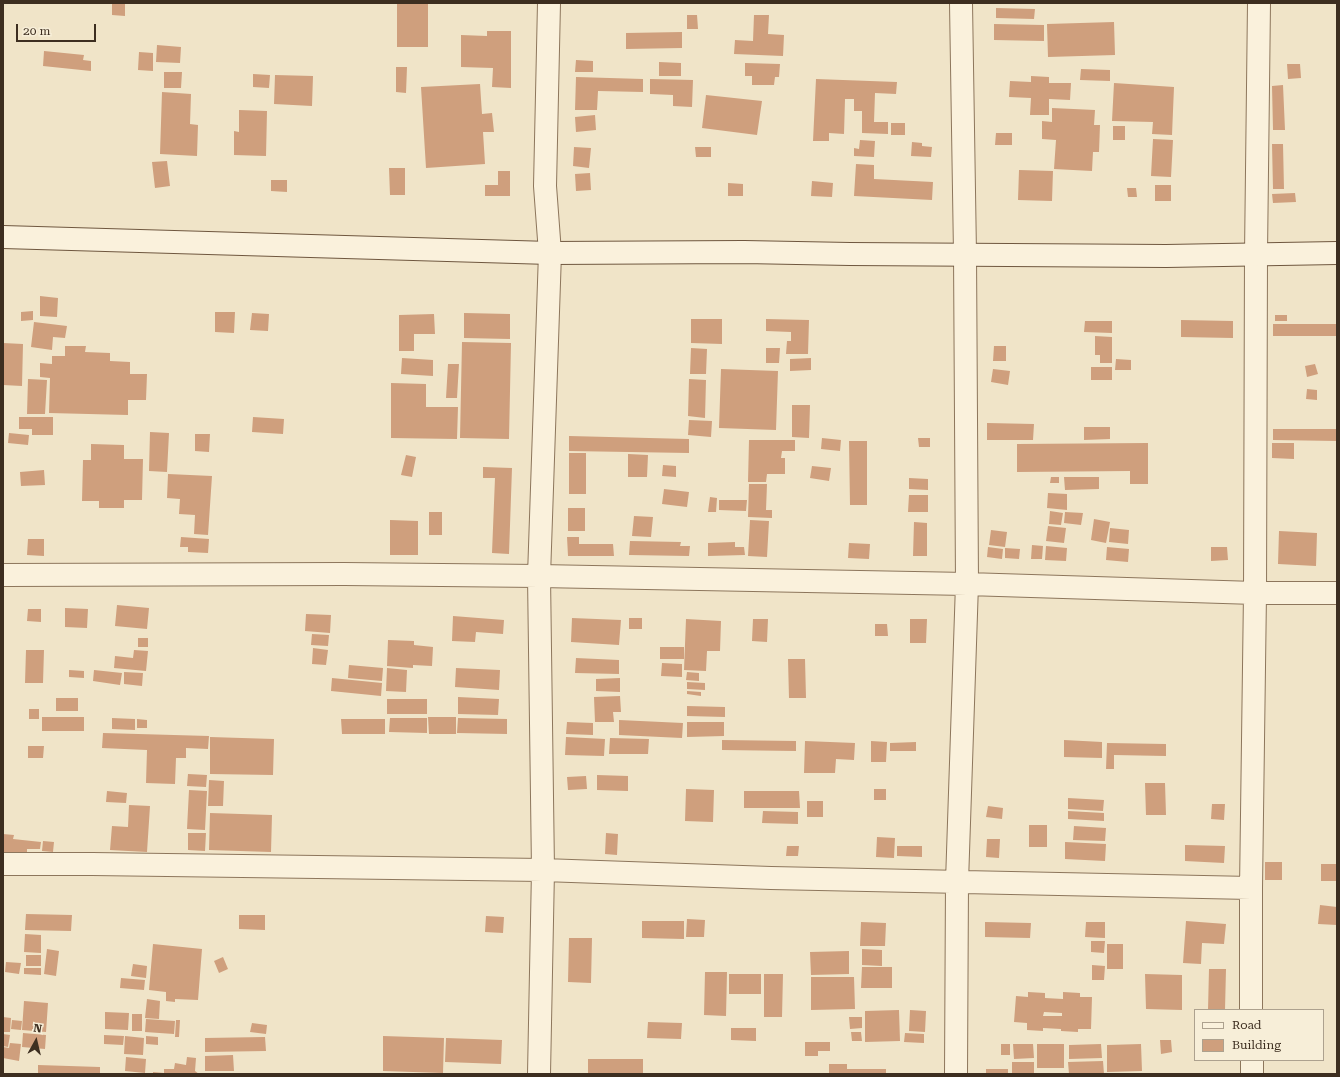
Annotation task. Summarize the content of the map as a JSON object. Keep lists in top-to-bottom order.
{
  "legend": ["Road", "Building"],
  "scale_bar": "20 m",
  "north": "top"
}
